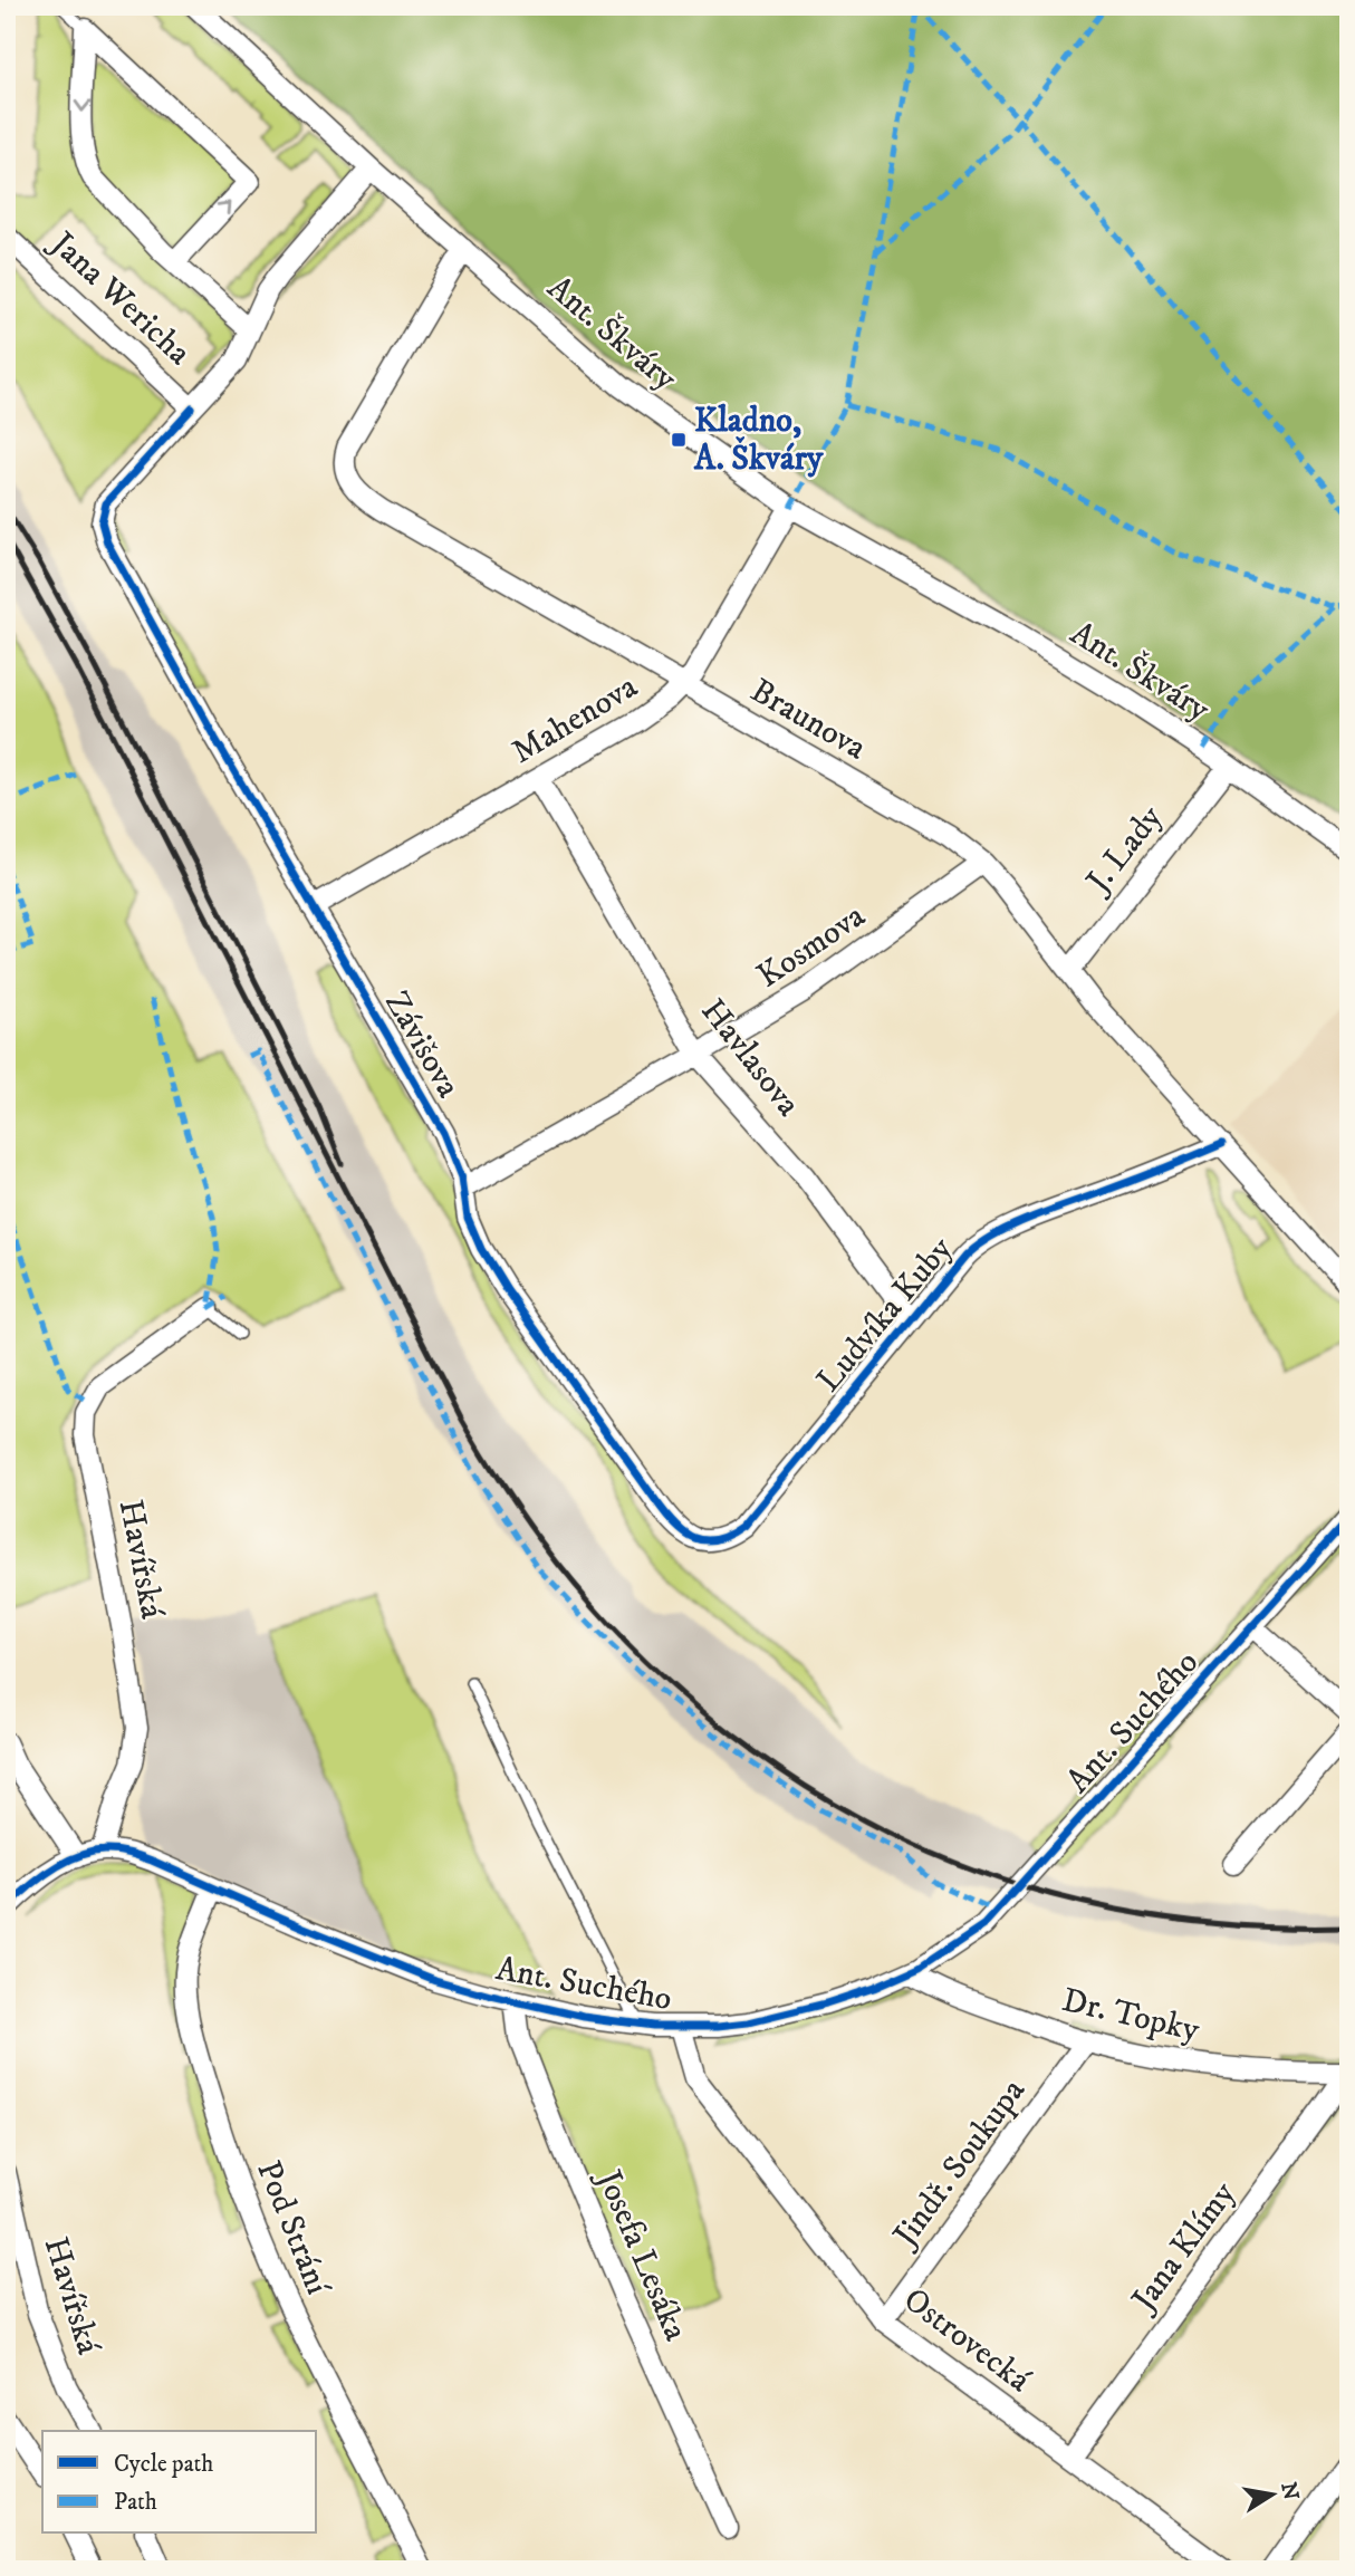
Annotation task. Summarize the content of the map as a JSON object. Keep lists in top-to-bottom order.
{
  "streets": {
    "street": [
      "Jana Wericha",
      "Ant. Škváry",
      "Mahenova",
      "Braunova",
      "J. Lady",
      "Kosmova",
      "Závišova",
      "Havlasova",
      "Ludvíka Kuby",
      "Havířská",
      "Ant. Suchého",
      "Dr. Topky",
      "Jindř. Soukupa",
      "Pod Strání",
      "Jana Klímy",
      "Josefa Lesáka",
      "Ostrovecká"
    ]
  },
  "crossings": [
    ["Jana Wericha", "Ant. Škváry"],
    ["Jana Wericha", "Závišova"],
    ["Ant. Škváry", "Mahenova"],
    ["Ant. Škváry", "Braunova"],
    ["Ant. Škváry", "J. Lady"],
    ["Mahenova", "Braunova"],
    ["Mahenova", "Závišova"],
    ["Mahenova", "Havlasova"],
    ["Braunova", "J. Lady"],
    ["Braunova", "Kosmova"],
    ["Braunova", "Ludvíka Kuby"],
    ["Kosmova", "Závišova"],
    ["Kosmova", "Havlasova"],
    ["Závišova", "Ludvíka Kuby"],
    ["Havlasova", "Ludvíka Kuby"],
    ["Havířská", "Ant. Suchého"],
    ["Ant. Suchého", "Dr. Topky"],
    ["Ant. Suchého", "Pod Strání"],
    ["Ant. Suchého", "Josefa Lesáka"],
    ["Ant. Suchého", "Ostrovecká"],
    ["Dr. Topky", "Jindř. Soukupa"],
    ["Dr. Topky", "Jana Klímy"],
    ["Jindř. Soukupa", "Ostrovecká"],
    ["Jana Klímy", "Ostrovecká"]
  ],
  "places": {
    "transit": ["Kladno, A. Škváry"]
  },
  "legend": ["Cycle path", "Path"],
  "north": "right"
}
